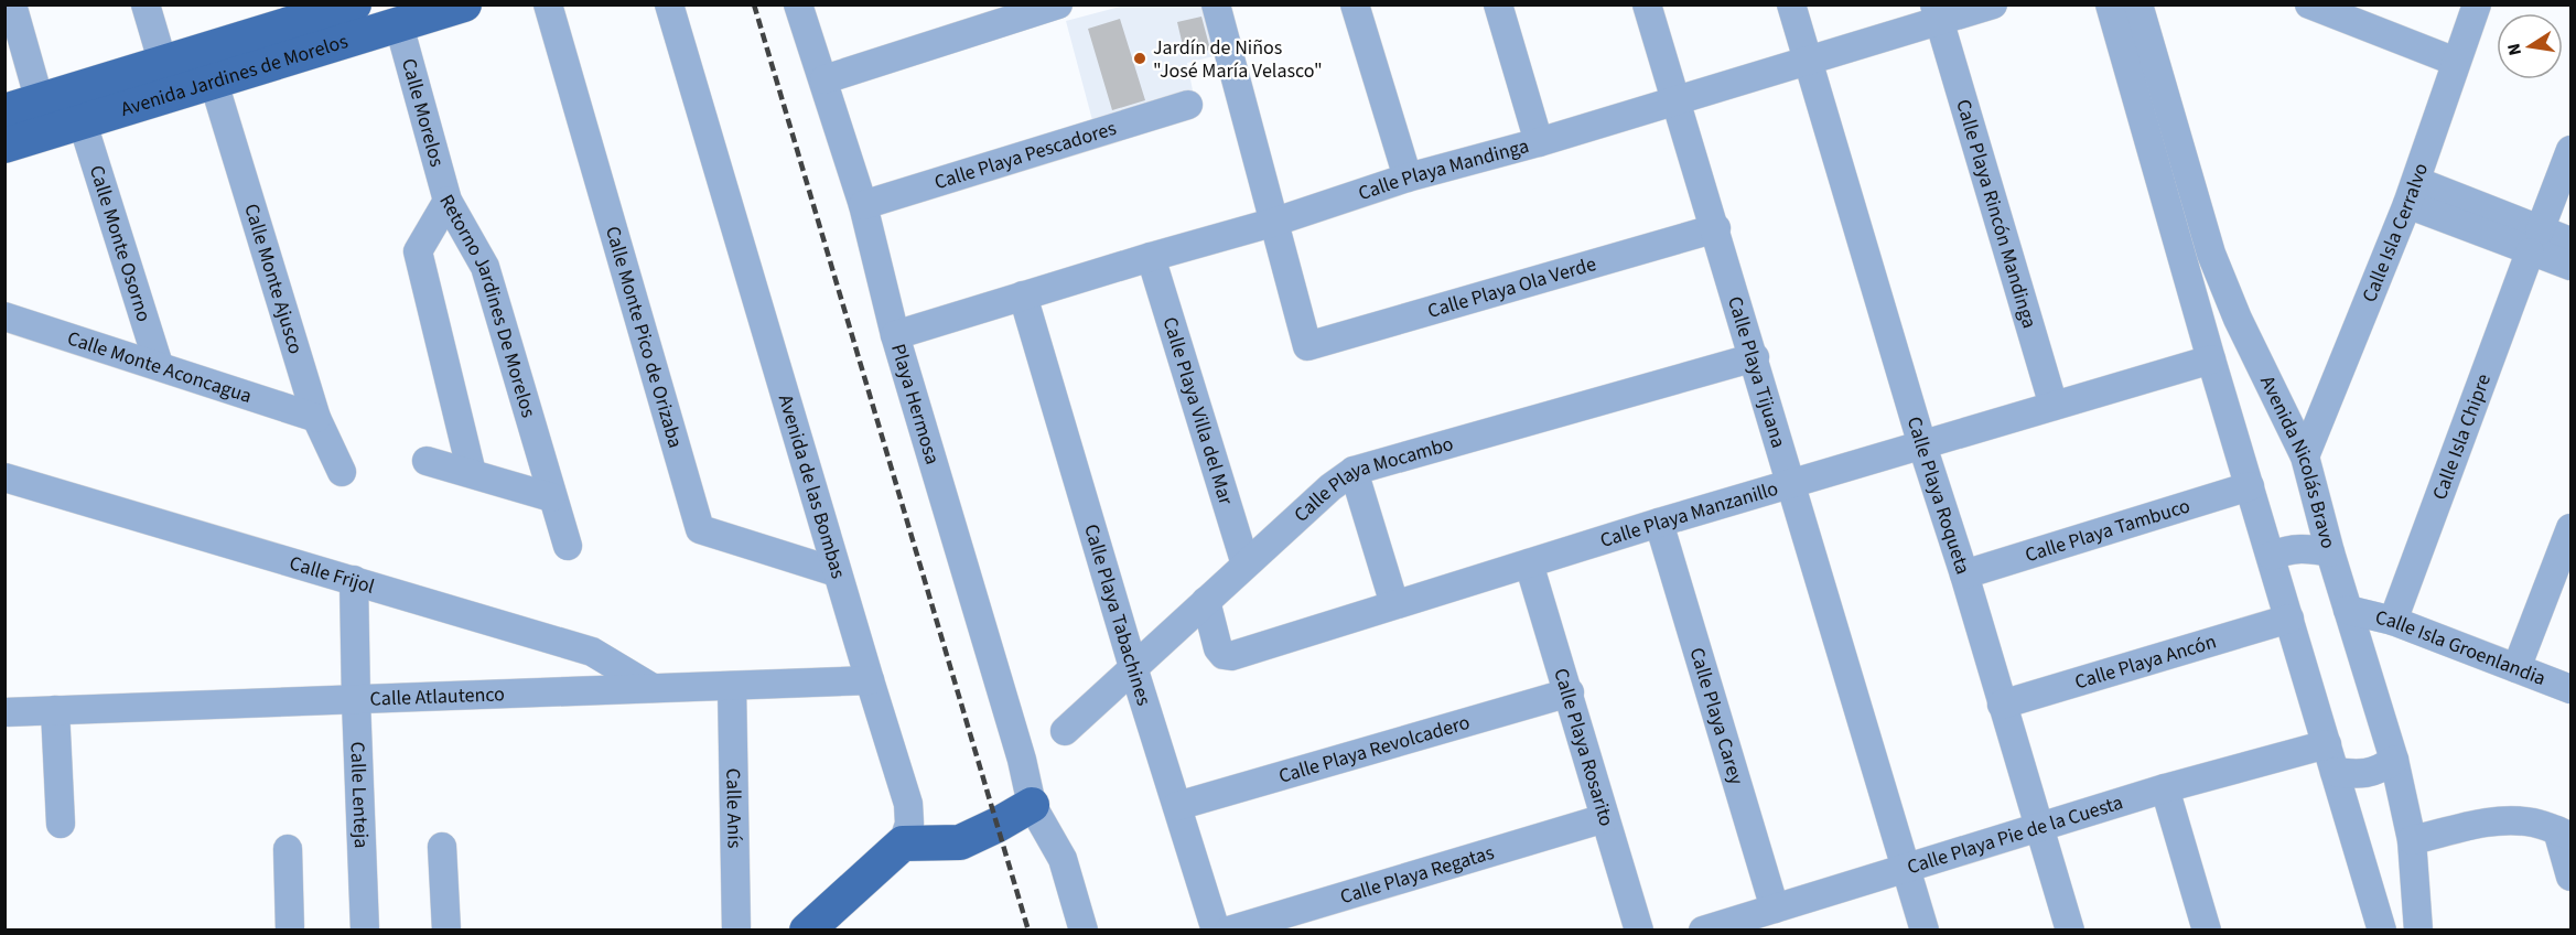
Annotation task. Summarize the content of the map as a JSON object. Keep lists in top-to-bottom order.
{
  "streets": {
    "main road": ["Avenida Jardines de Morelos"],
    "street": [
      "Calle Morelos",
      "Calle Playa Pescadores",
      "Calle Playa Mandinga",
      "Calle Playa Rincón Mandinga",
      "Calle Isla Cerralvo",
      "Calle Monte Osorno",
      "Calle Monte Ajusco",
      "Calle Playa Ola Verde",
      "Retorno Jardines De Morelos",
      "Calle Monte Pico de Orizaba",
      "Calle Monte Aconcagua",
      "Calle Playa Tijuana",
      "Playa Hermosa",
      "Calle Playa Villa del Mar",
      "Calle Isla Chipre",
      "Avenida Nicolás Bravo",
      "Calle Playa Mocambo",
      "Avenida de las Bombas",
      "Calle Playa Roqueta",
      "Calle Playa Manzanillo",
      "Calle Playa Tambuco",
      "Calle Frijol",
      "Calle Playa Tabachines",
      "Calle Isla Groenlandia",
      "Calle Playa Ancón",
      "Calle Atlautenco",
      "Calle Playa Carey",
      "Calle Playa Rosarito",
      "Calle Playa Revolcadero",
      "Calle Lenteja",
      "Calle Anís",
      "Calle Playa Pie de la Cuesta",
      "Calle Playa Regatas"
    ]
  },
  "crossings": [
    ["Avenida Jardines de Morelos", "Calle Morelos"],
    ["Avenida Jardines de Morelos", "Calle Monte Osorno"],
    ["Avenida Jardines de Morelos", "Calle Monte Ajusco"],
    ["Calle Morelos", "Retorno Jardines De Morelos"],
    ["Calle Playa Pescadores", "Playa Hermosa"],
    ["Calle Playa Mandinga", "Calle Playa Rincón Mandinga"],
    ["Calle Playa Mandinga", "Calle Playa Ola Verde"],
    ["Calle Playa Mandinga", "Calle Playa Tijuana"],
    ["Calle Playa Mandinga", "Playa Hermosa"],
    ["Calle Playa Mandinga", "Calle Playa Villa del Mar"],
    ["Calle Playa Mandinga", "Calle Playa Roqueta"],
    ["Calle Playa Mandinga", "Calle Playa Tabachines"],
    ["Calle Playa Rincón Mandinga", "Calle Playa Manzanillo"],
    ["Calle Isla Cerralvo", "Avenida Nicolás Bravo"],
    ["Calle Monte Osorno", "Calle Monte Aconcagua"],
    ["Calle Monte Ajusco", "Calle Monte Aconcagua"],
    ["Calle Playa Ola Verde", "Calle Playa Tijuana"],
    ["Calle Monte Pico de Orizaba", "Avenida de las Bombas"],
    ["Calle Playa Tijuana", "Calle Playa Mocambo"],
    ["Calle Playa Tijuana", "Calle Playa Manzanillo"],
    ["Calle Playa Tijuana", "Calle Playa Pie de la Cuesta"],
    ["Calle Playa Villa del Mar", "Calle Playa Mocambo"],
    ["Calle Isla Chipre", "Calle Isla Groenlandia"],
    ["Avenida Nicolás Bravo", "Calle Playa Manzanillo"],
    ["Avenida Nicolás Bravo", "Calle Isla Groenlandia"],
    ["Calle Playa Mocambo", "Calle Playa Manzanillo"],
    ["Calle Playa Mocambo", "Calle Playa Tabachines"],
    ["Avenida de las Bombas", "Calle Atlautenco"],
    ["Calle Playa Roqueta", "Calle Playa Manzanillo"],
    ["Calle Playa Roqueta", "Calle Playa Tambuco"],
    ["Calle Playa Roqueta", "Calle Playa Ancón"],
    ["Calle Playa Roqueta", "Calle Playa Pie de la Cuesta"],
    ["Calle Playa Manzanillo", "Calle Playa Carey"],
    ["Calle Playa Manzanillo", "Calle Playa Rosarito"],
    ["Calle Frijol", "Calle Atlautenco"],
    ["Calle Frijol", "Calle Lenteja"],
    ["Calle Playa Tabachines", "Calle Playa Revolcadero"],
    ["Calle Atlautenco", "Calle Lenteja"],
    ["Calle Atlautenco", "Calle Anís"],
    ["Calle Playa Carey", "Calle Playa Pie de la Cuesta"],
    ["Calle Playa Rosarito", "Calle Playa Revolcadero"],
    ["Calle Playa Rosarito", "Calle Playa Regatas"]
  ],
  "places": ["Jardín de Niños \"José María Velasco\""],
  "north": "left"
}
